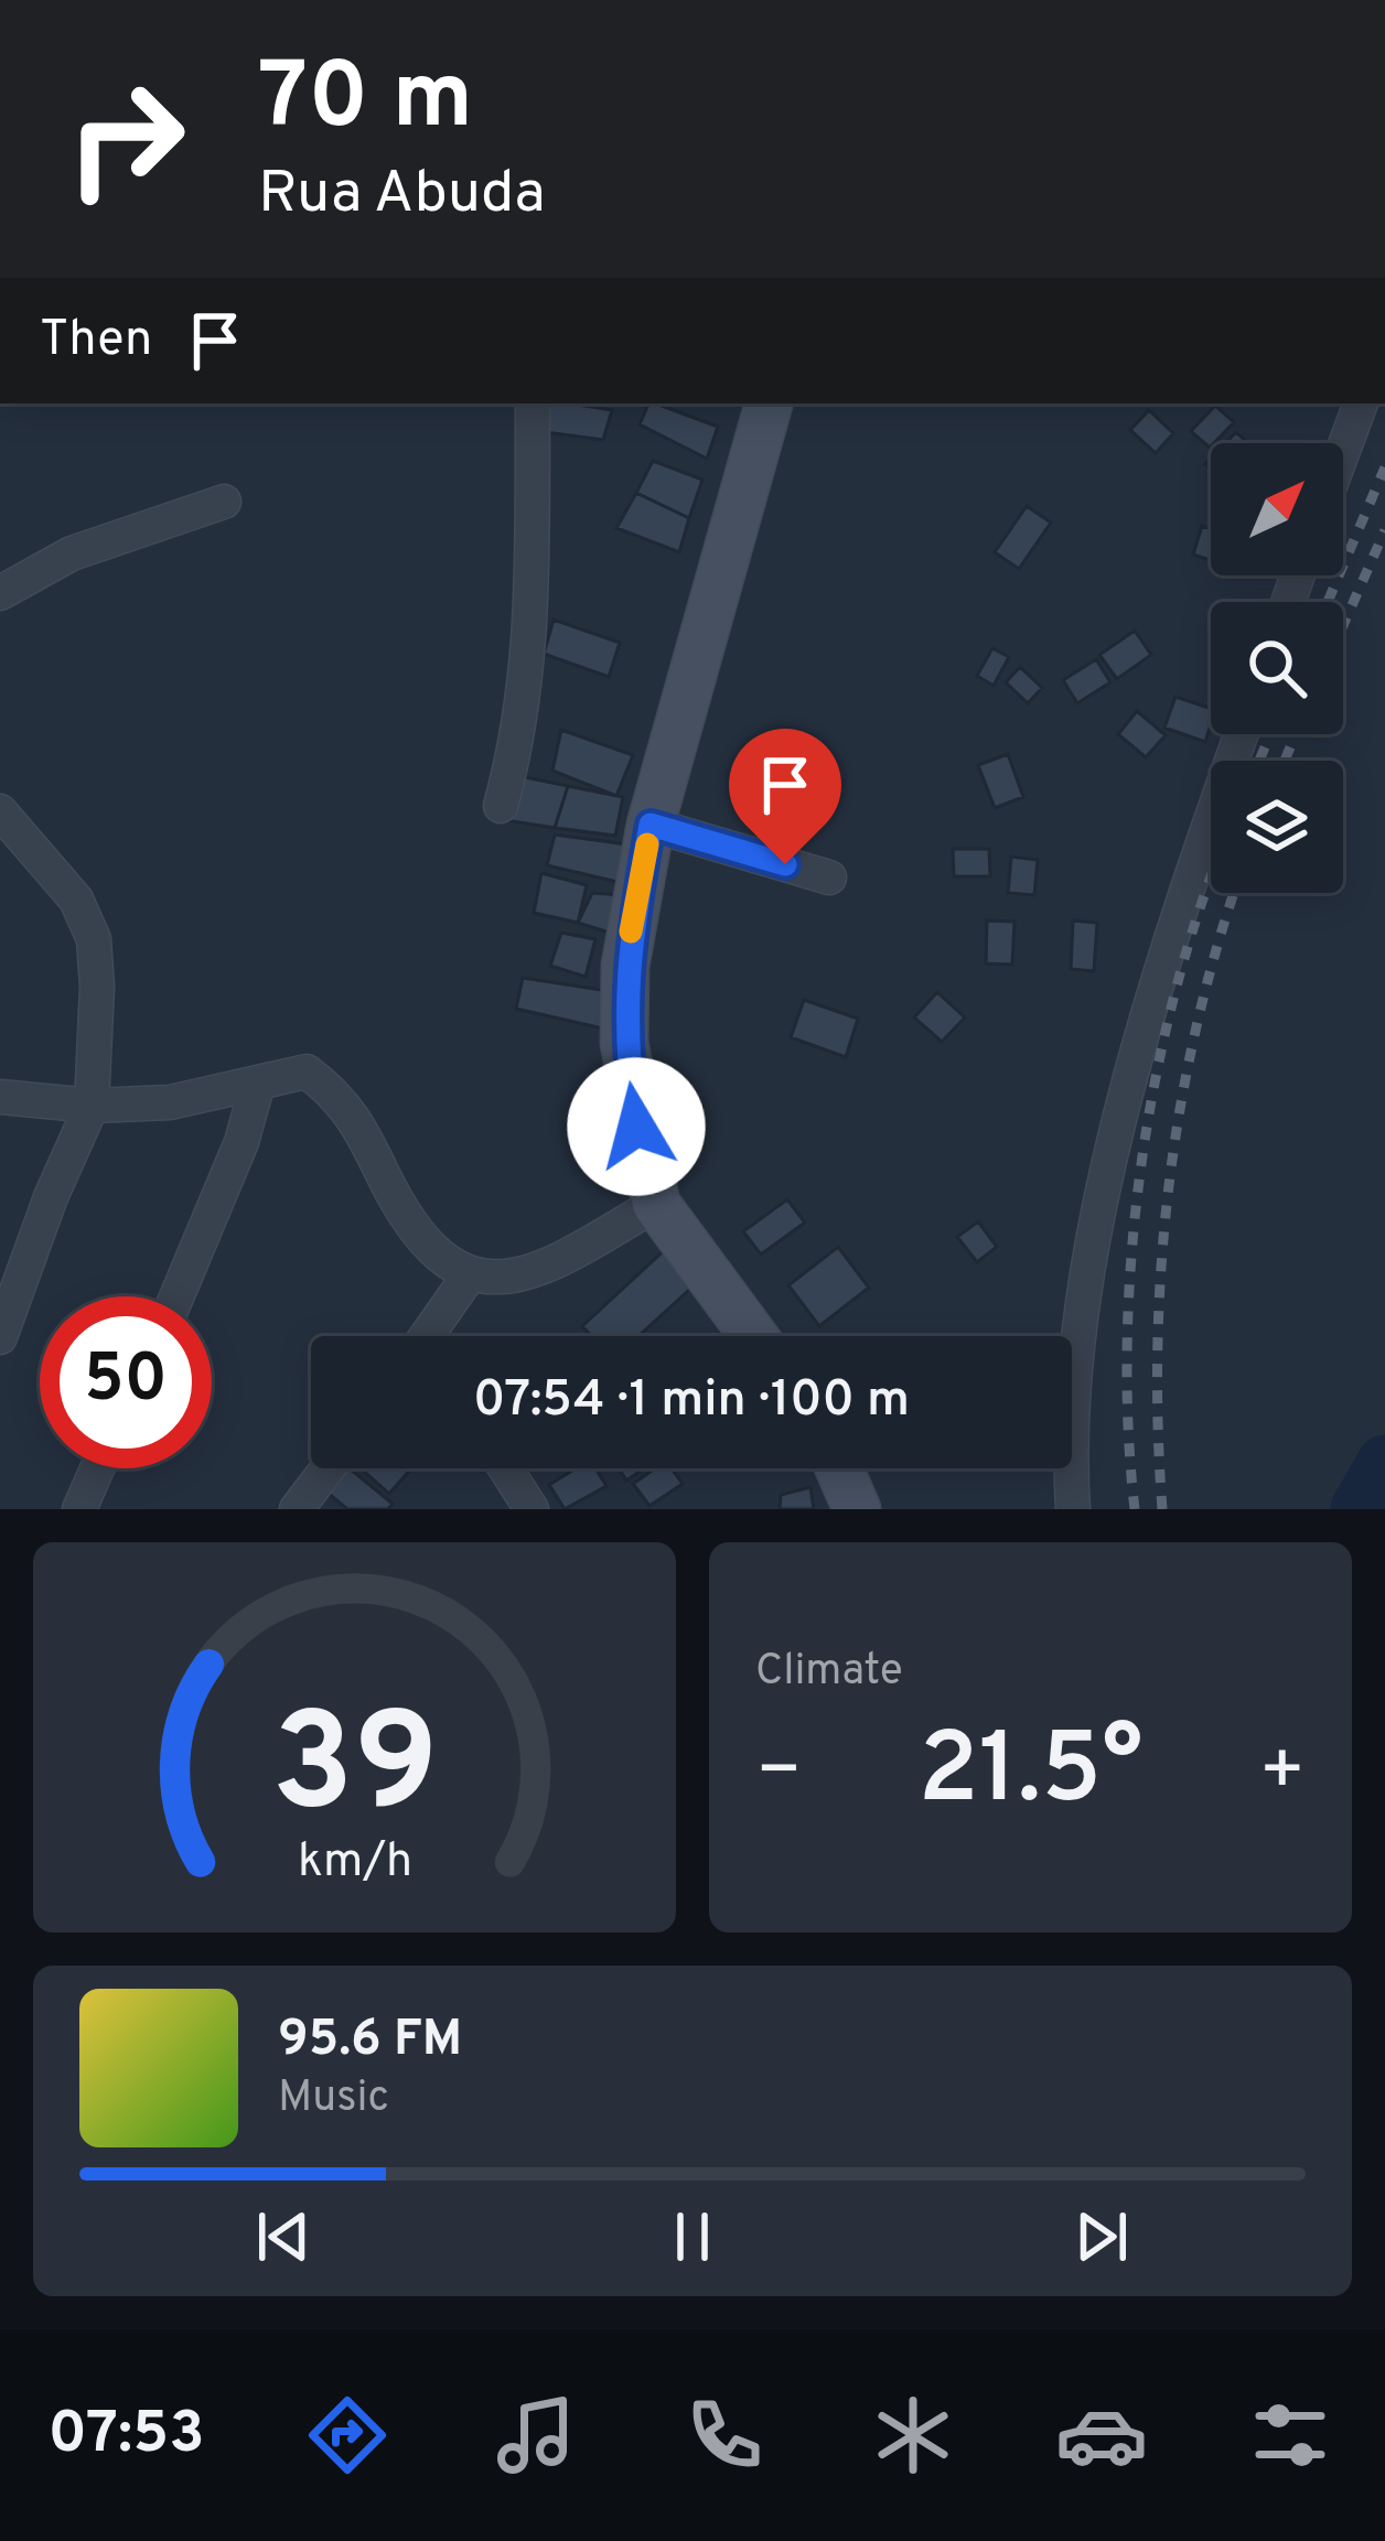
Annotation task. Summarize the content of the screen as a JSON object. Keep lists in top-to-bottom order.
{
  "north": "top right",
  "page": {
    "turn": ["70 m", "Rua Abuda"],
    "then": "Then",
    "limit": "50",
    "trip": "07:54 · 1 min · 100 m",
    "tile": "Climate",
    "heat": ["−", "21.5°", "+"],
    "song": ["95.6 FM", "Music"],
    "tabs": "07:53",
    "gauge": ["39", "km/h"]
  }
}
